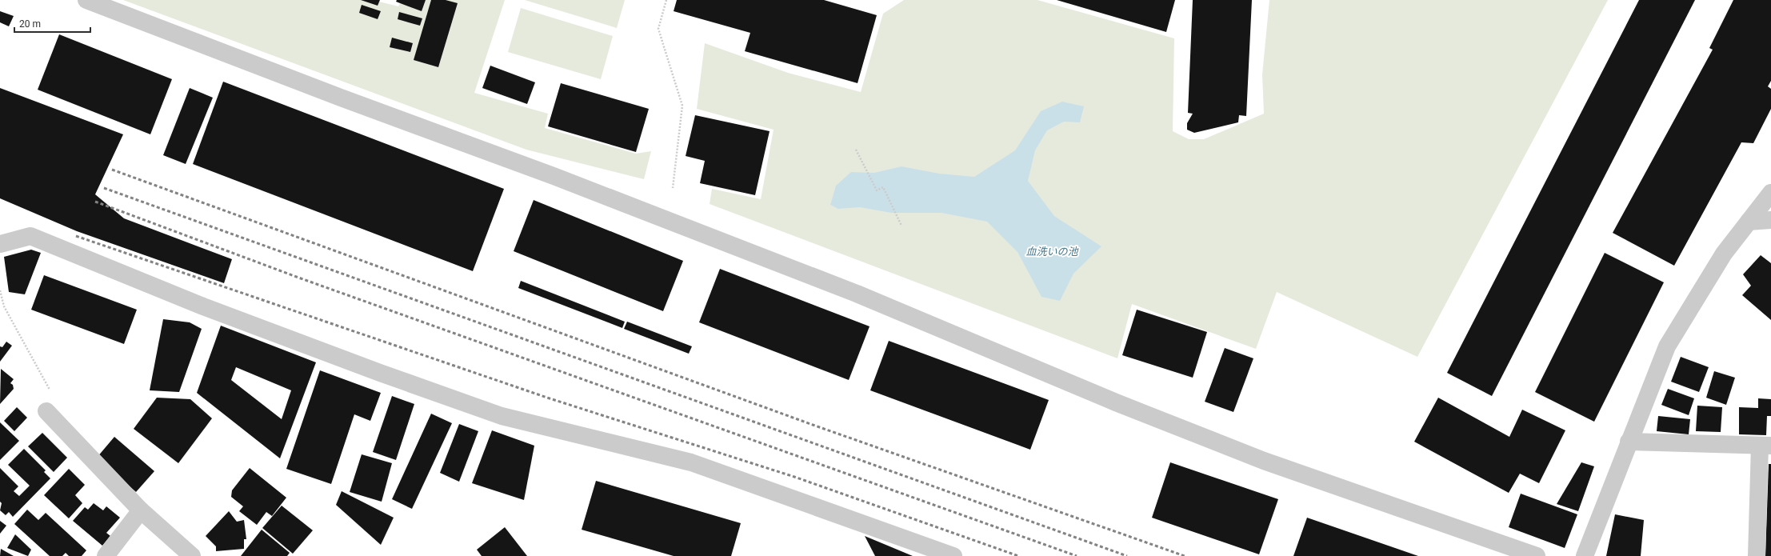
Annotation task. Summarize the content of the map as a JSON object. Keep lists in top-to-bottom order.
{
  "water": ["血洗いの池"],
  "scale_bar": "20 m"
}
